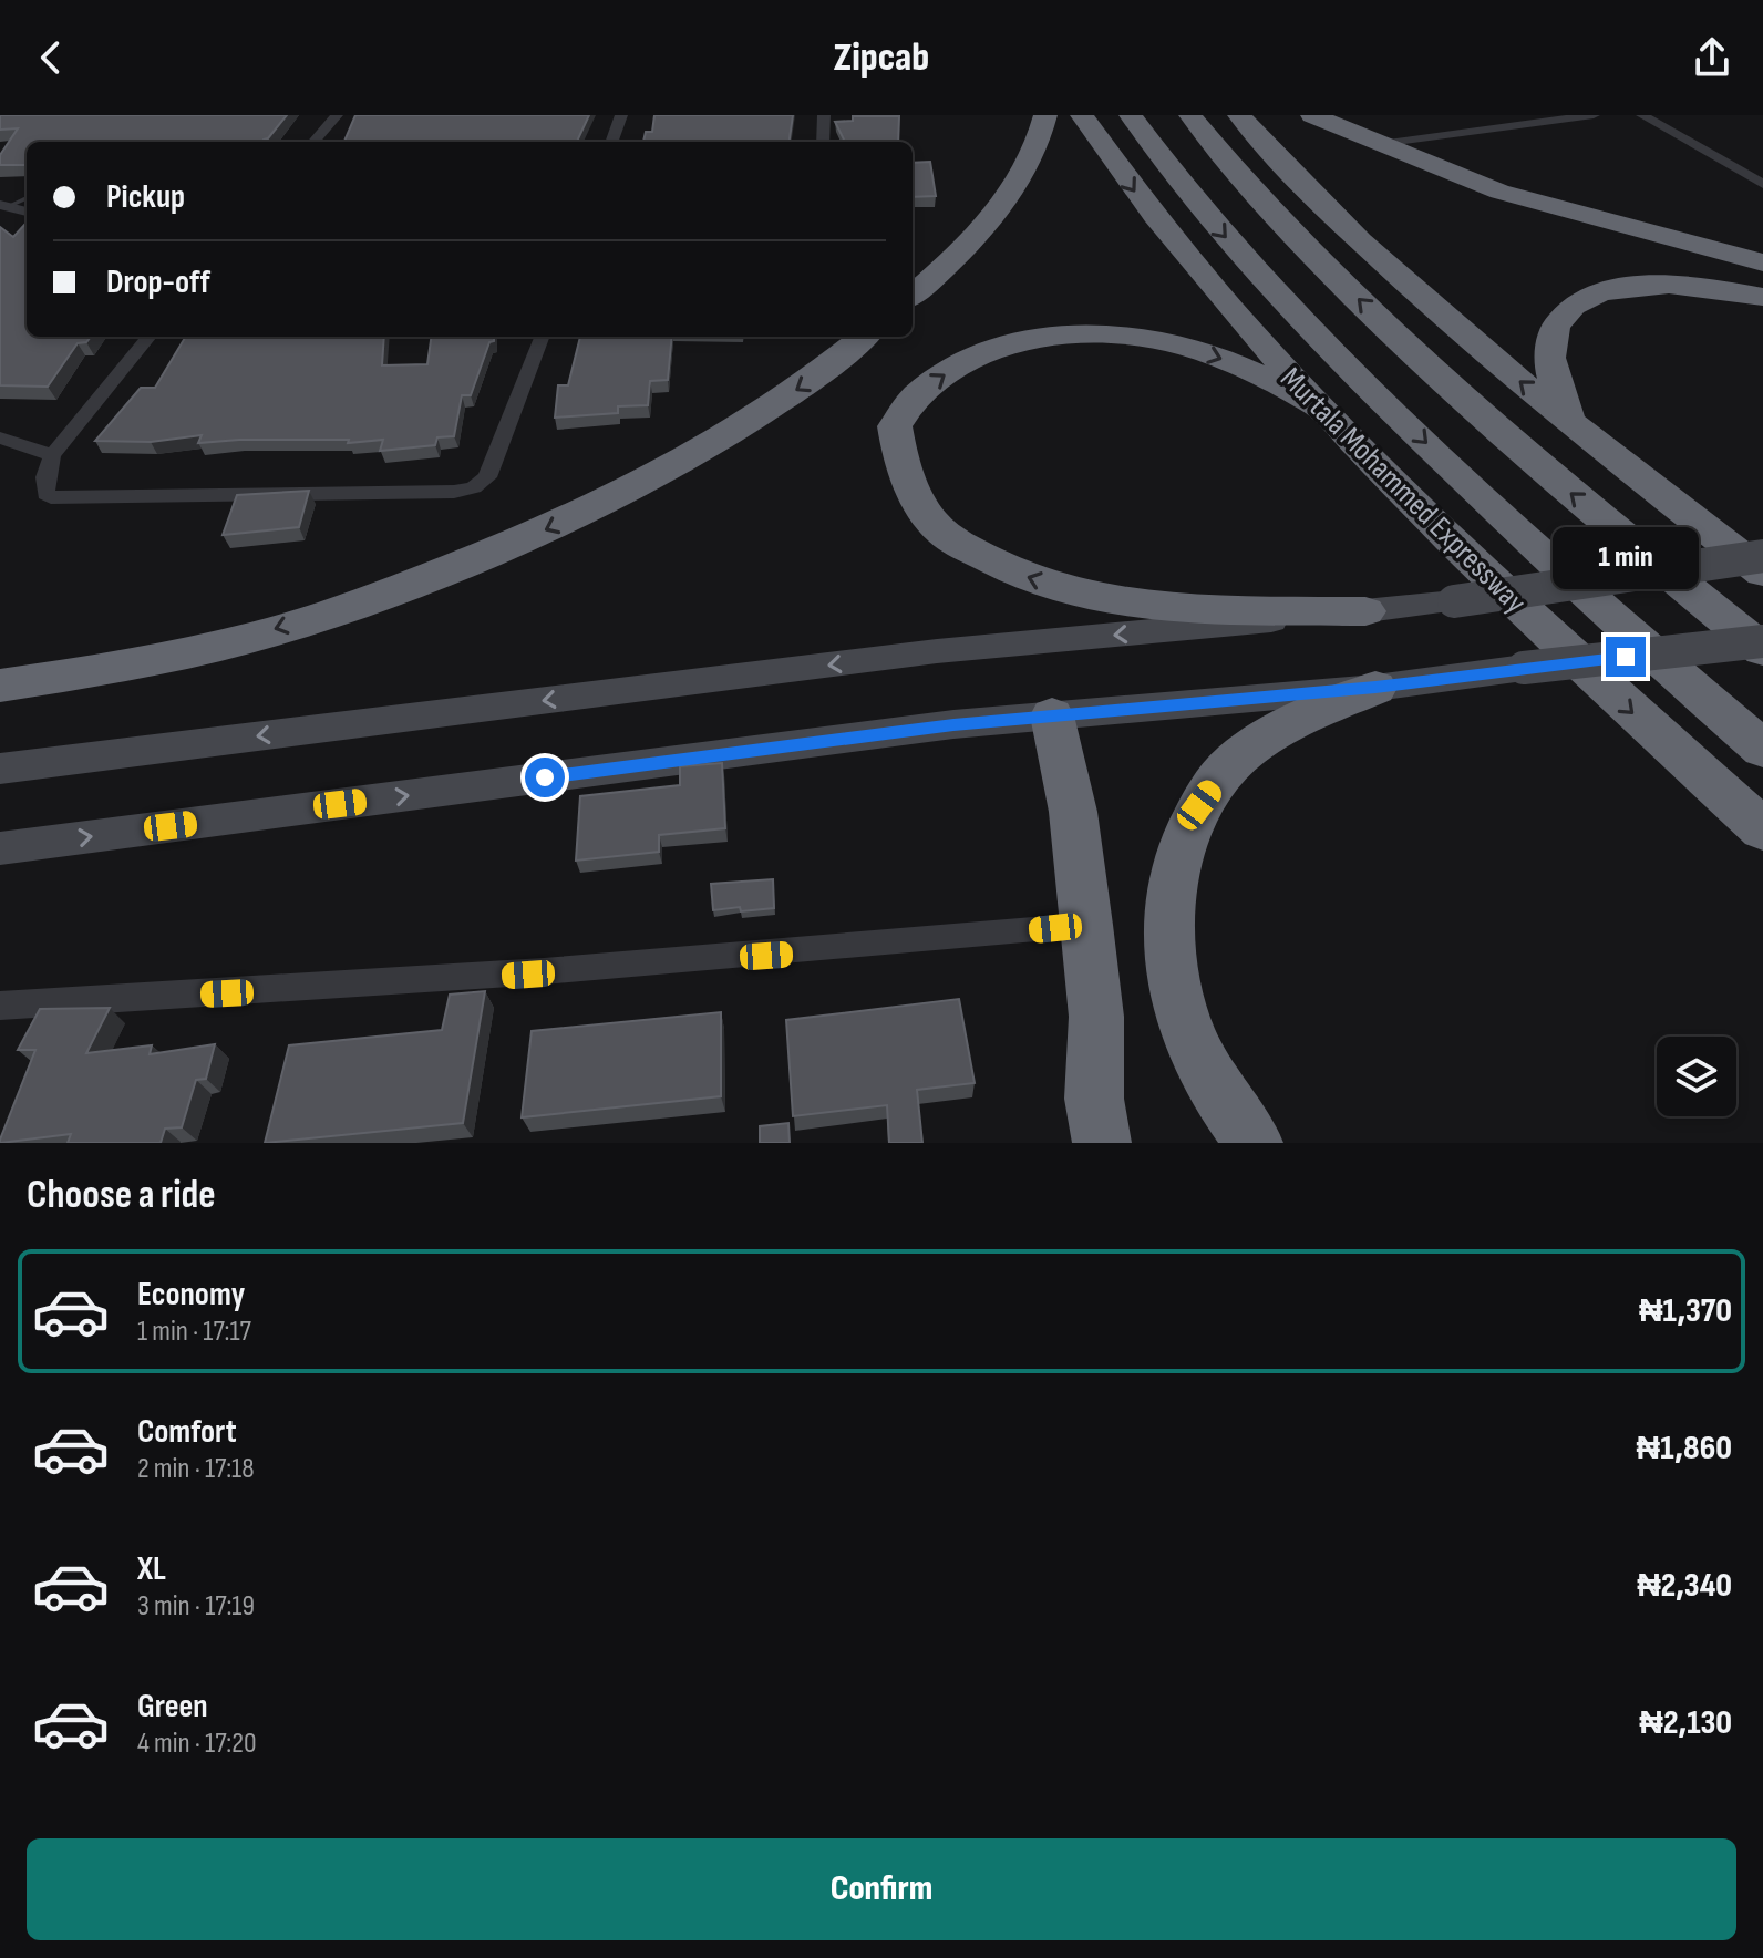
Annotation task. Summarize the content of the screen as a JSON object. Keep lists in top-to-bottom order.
{
  "streets": {
    "highway": ["Murtala Mohammed Expressway"]
  },
  "page": {
    "header": "Zipcab",
    "banner": ["Pickup", "Drop-off"],
    "bubble": "1 min",
    "heading": "Choose a ride",
    "list": [
      {
        "name": "Economy",
        "note": "1 min · 17:17",
        "value": "₦1,370"
      },
      {
        "name": "Comfort",
        "note": "2 min · 17:18",
        "value": "₦1,860"
      },
      {
        "name": "XL",
        "note": "3 min · 17:19",
        "value": "₦2,340"
      },
      {
        "name": "Green",
        "note": "4 min · 17:20",
        "value": "₦2,130"
      }
    ],
    "buttons": "Confirm"
  }
}
